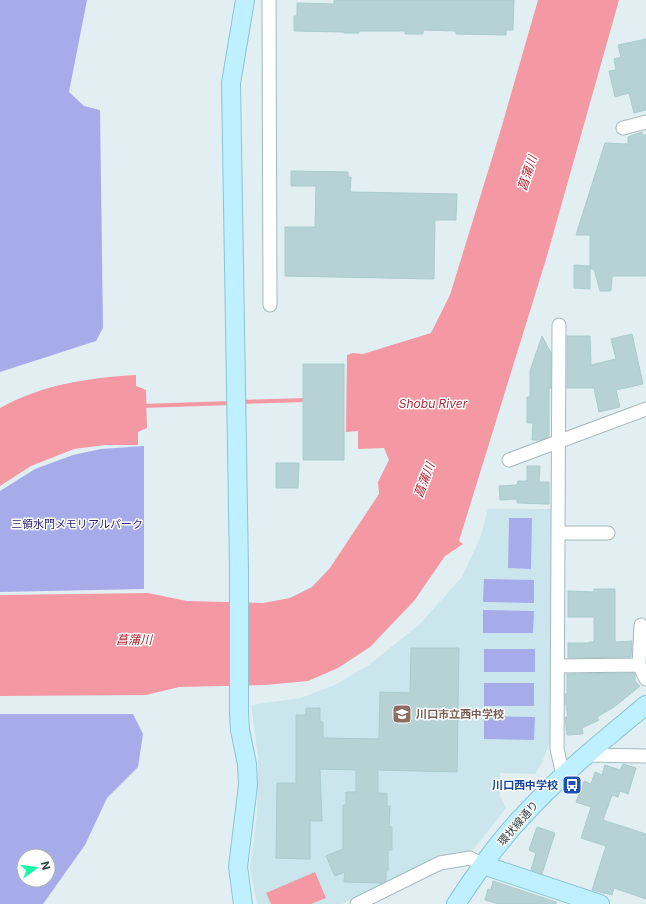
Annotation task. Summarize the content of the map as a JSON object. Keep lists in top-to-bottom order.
{
  "streets": {
    "street": ["環状線通り"]
  },
  "water": ["菖蒲川", "Shobu River"],
  "parks": ["三領水門メモリアルパーク"],
  "places": {
    "school or university": ["川口市立西中学校"],
    "bus stop": ["川口西中学校"]
  },
  "north": "right"
}
